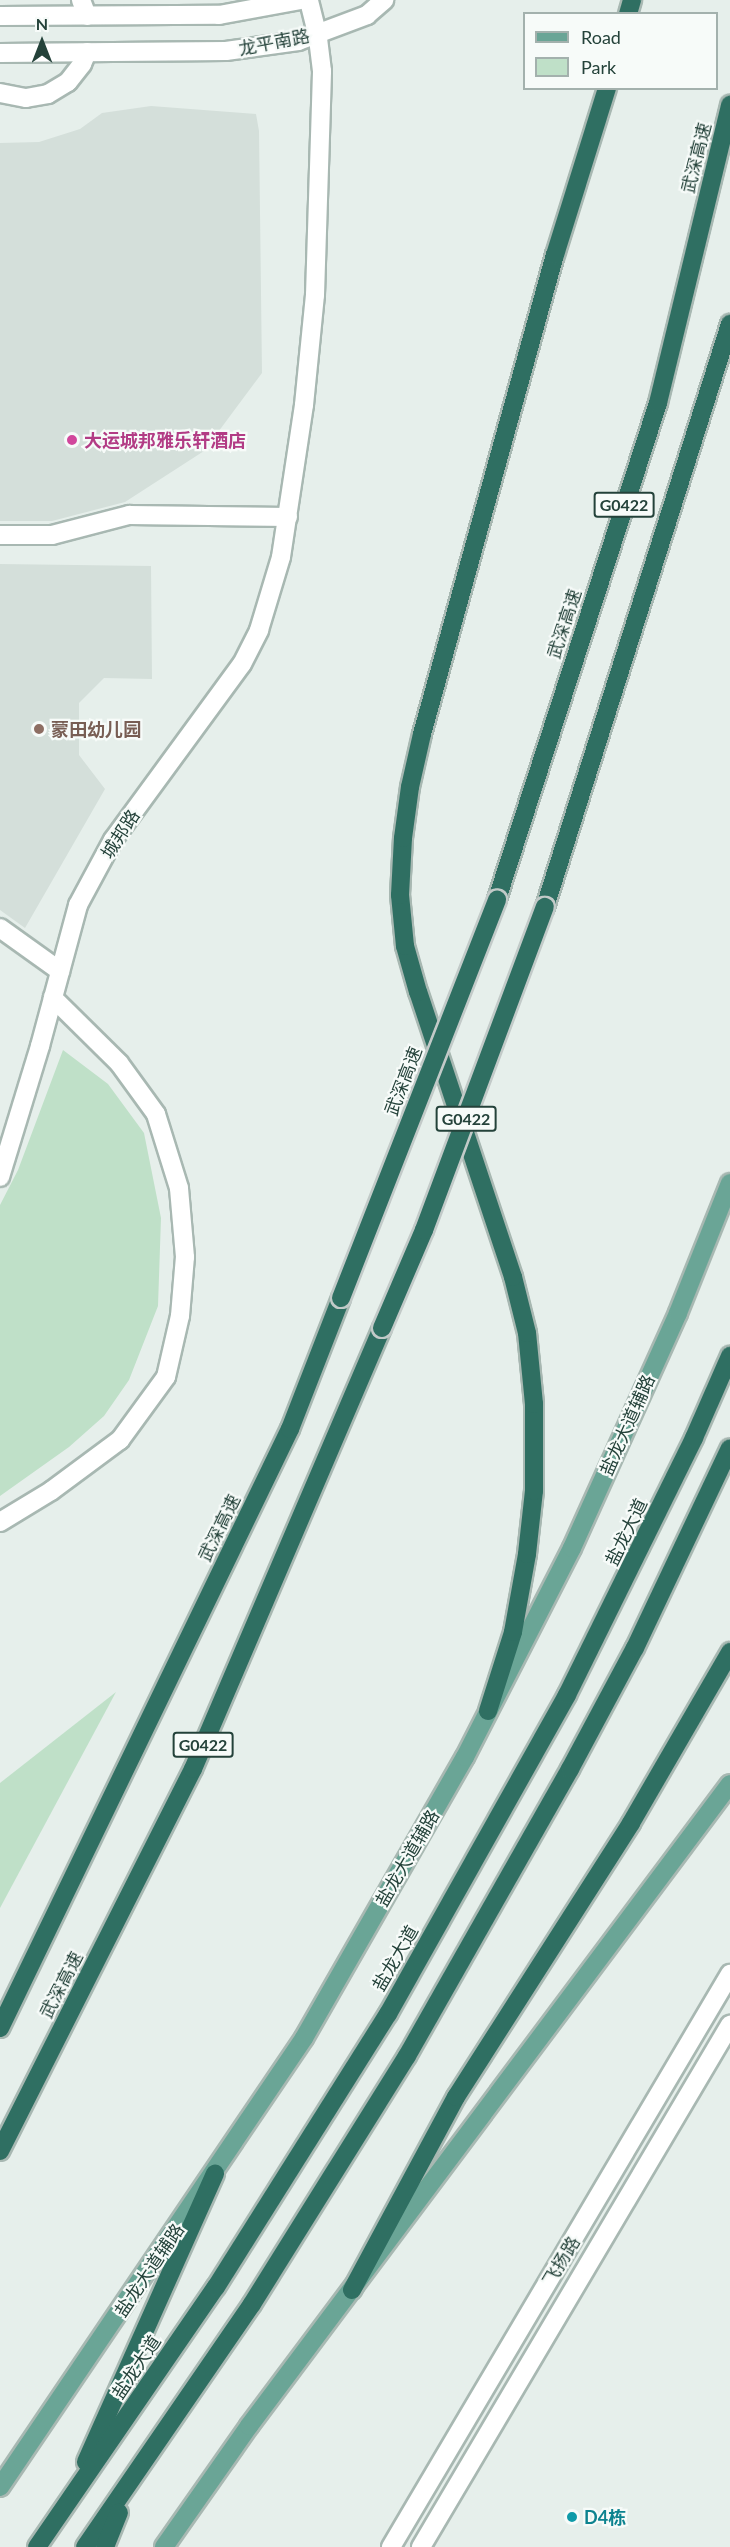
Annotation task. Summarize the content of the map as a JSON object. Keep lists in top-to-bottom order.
{
  "streets": {
    "highway": ["武深高速", "G0422", "盐龙大道"],
    "main road": ["盐龙大道辅路"],
    "street": ["龙平南路", "城邦路", "飞扬路"]
  },
  "crossings": [
    ["龙平南路", "城邦路"]
  ],
  "places": ["大运城邦雅乐轩酒店", "蒙田幼儿园", "D4栋"],
  "legend": ["Road", "Park"],
  "north": "top"
}
